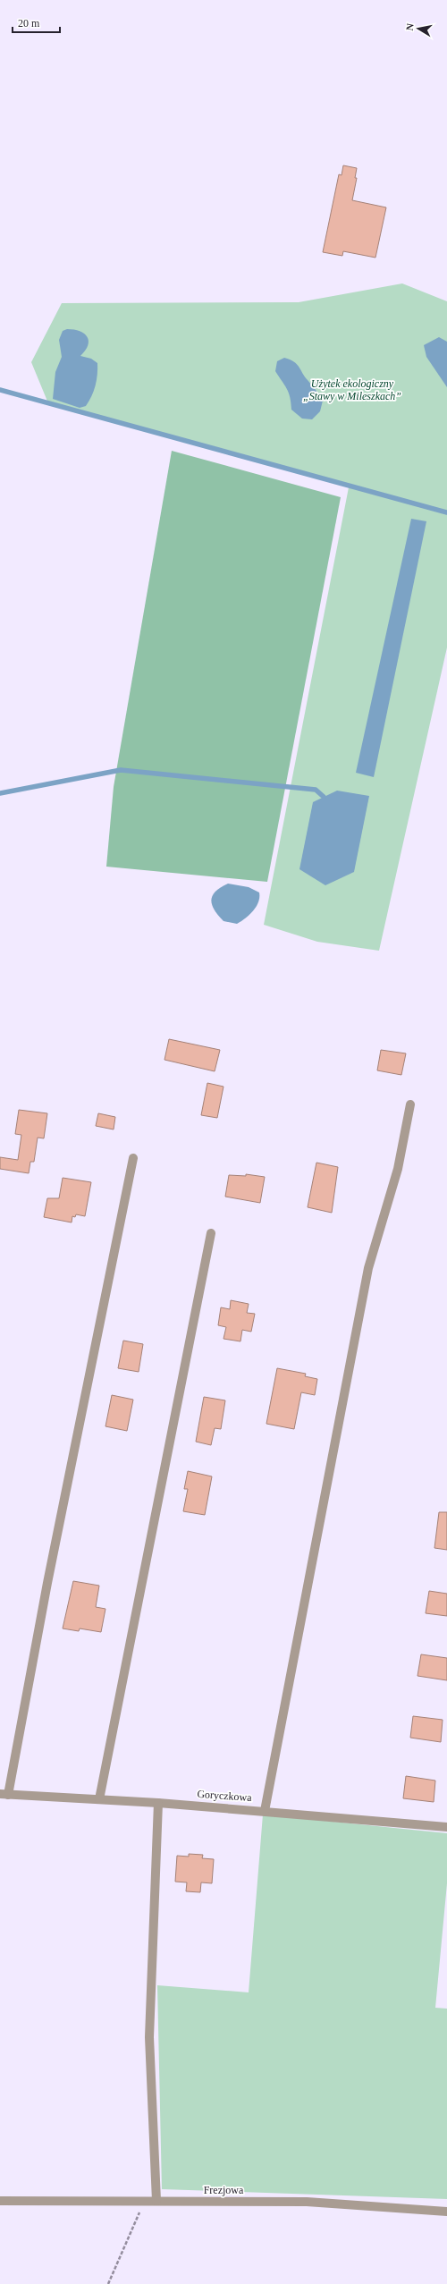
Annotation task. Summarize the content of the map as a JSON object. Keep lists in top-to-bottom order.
{
  "streets": {
    "street": ["Goryczkowa", "Frezjowa"]
  },
  "parks": ["Użytek ekologiczny „Stawy w Mileszkach”"],
  "scale_bar": "20 m",
  "north": "left"
}
